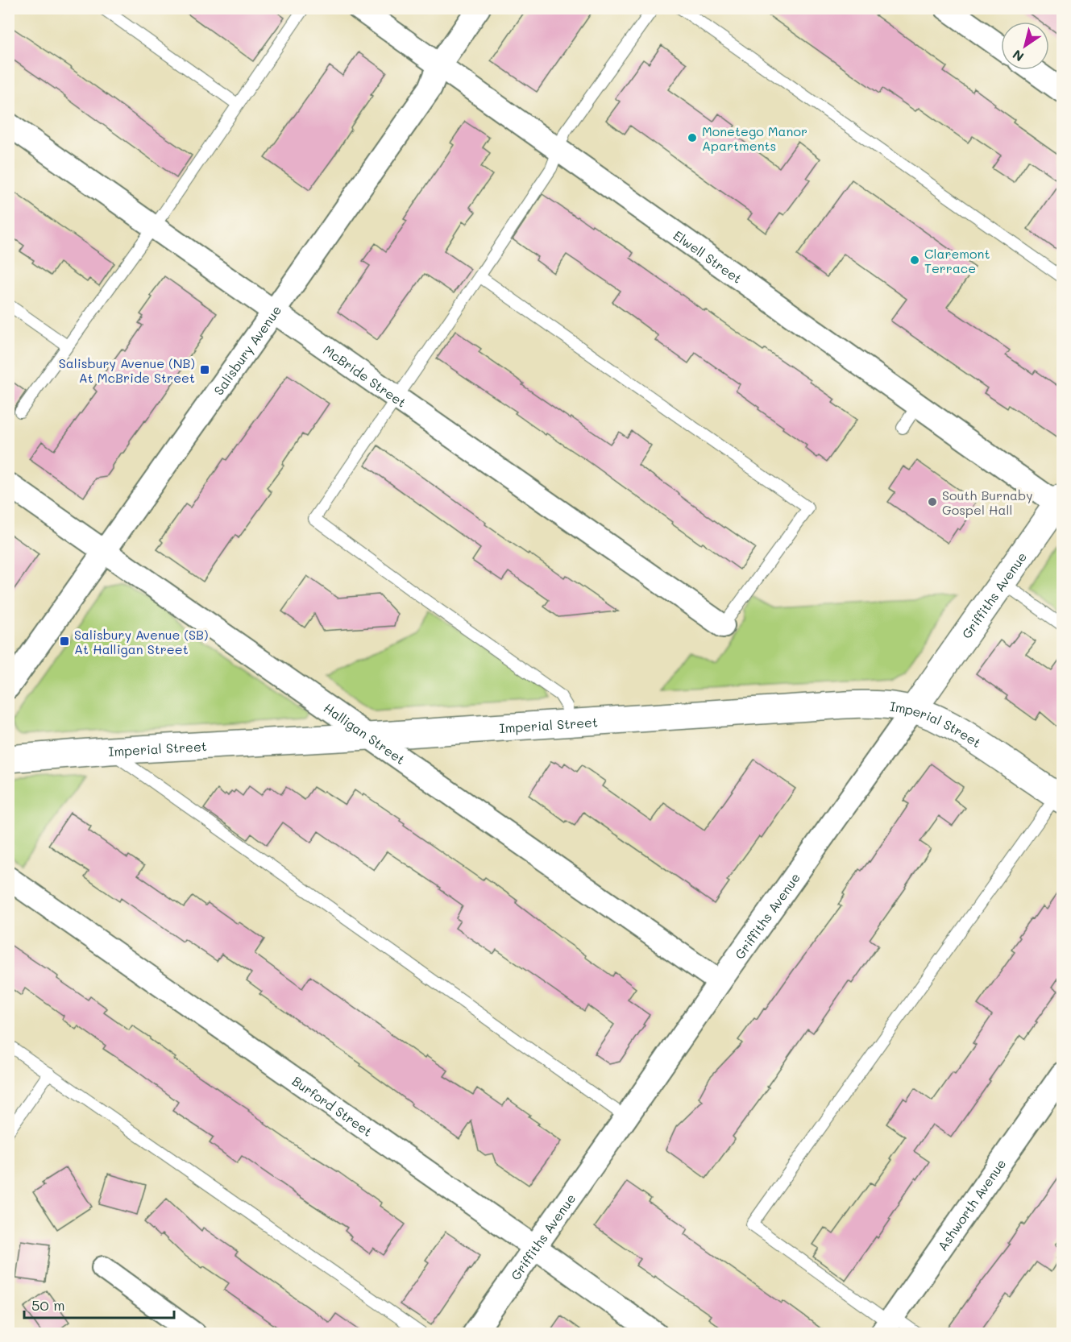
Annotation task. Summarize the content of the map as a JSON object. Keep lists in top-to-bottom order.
{
  "streets": {
    "street": [
      "Elwell Street",
      "Salisbury Avenue",
      "McBride Street",
      "Griffiths Avenue",
      "Imperial Street",
      "Halligan Street",
      "Burford Street",
      "Ashworth Avenue"
    ]
  },
  "crossings": [
    ["Elwell Street", "Salisbury Avenue"],
    ["Elwell Street", "Griffiths Avenue"],
    ["Salisbury Avenue", "McBride Street"],
    ["Salisbury Avenue", "Halligan Street"],
    ["Griffiths Avenue", "Imperial Street"],
    ["Griffiths Avenue", "Halligan Street"],
    ["Griffiths Avenue", "Burford Street"],
    ["Imperial Street", "Halligan Street"]
  ],
  "places": {
    "other": ["Monetego Manor Apartments", "Claremont Terrace", "South Burnaby Gospel Hall"],
    "transit": ["Salisbury Avenue (NB) At McBride Street", "Salisbury Avenue (SB) At Halligan Street"]
  },
  "scale_bar": "50 m",
  "north": "bottom left"
}
